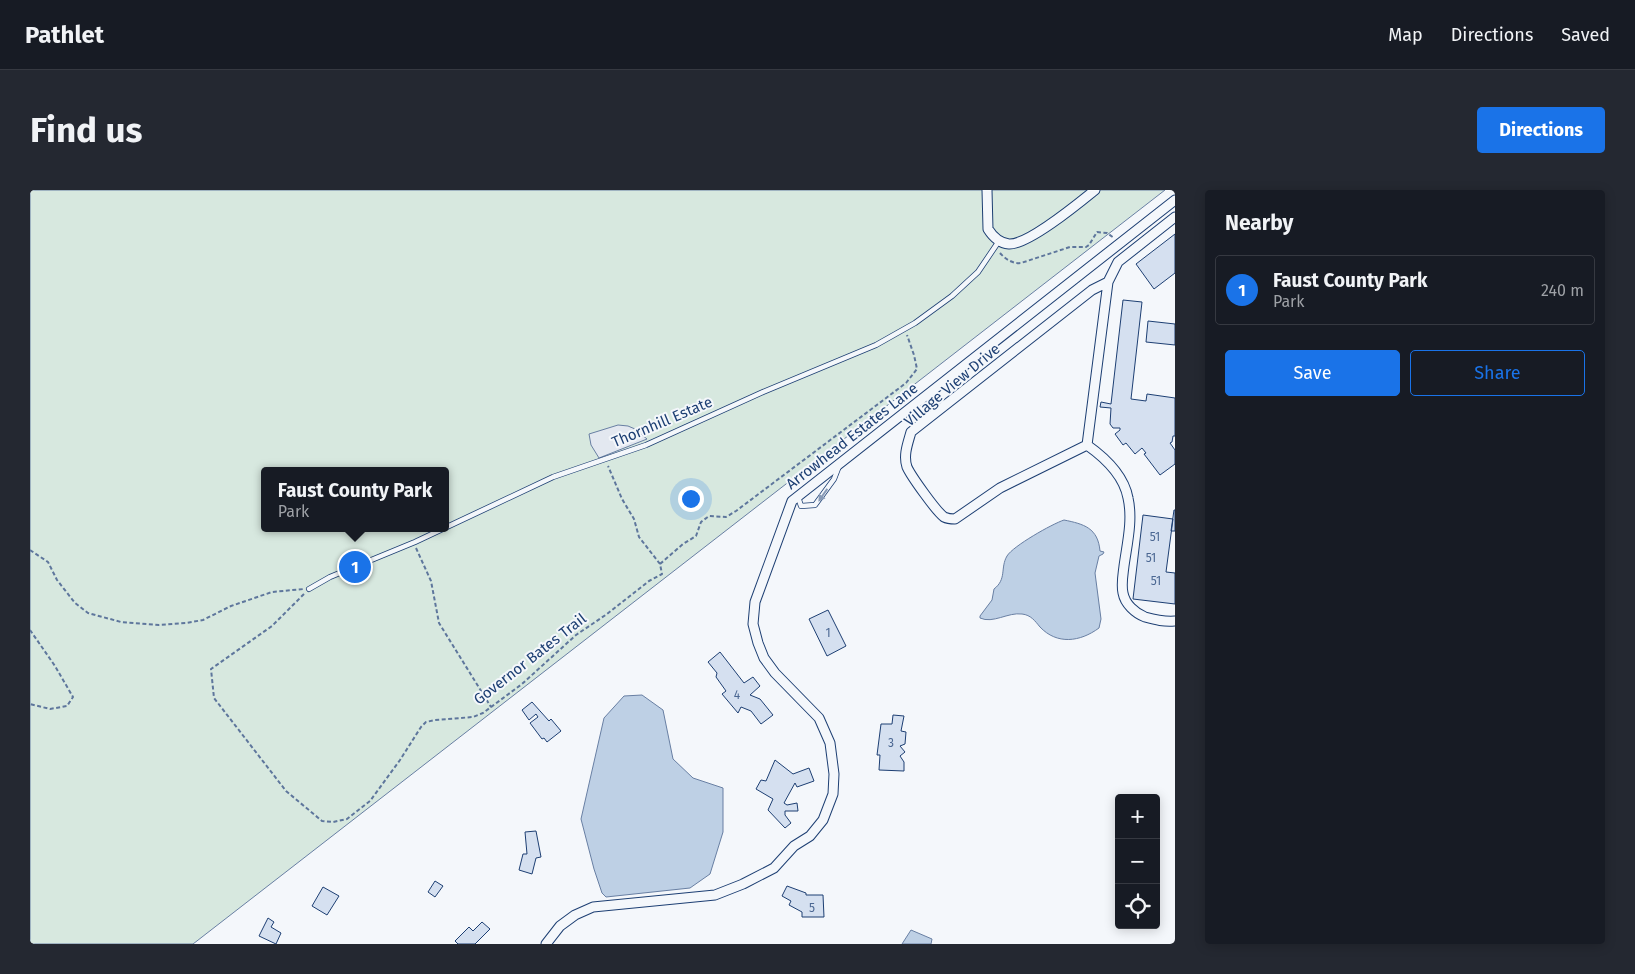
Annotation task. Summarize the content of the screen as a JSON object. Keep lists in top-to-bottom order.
{
  "streets": {
    "street": ["Village View Drive", "Arrowhead Estates Lane"],
    "lane": ["Thornhill Estate"],
    "path": ["Governor Bates Trail"]
  },
  "crossings": [
    ["Thornhill Estate", "Governor Bates Trail"]
  ],
  "house_numbers": [
    "51",
    "51",
    "51",
    "1",
    "4",
    "3",
    "5"
  ],
  "page": {
    "header": "Pathlet",
    "nav": ["Map", "Directions", "Saved"],
    "buttons": [
      "Directions",
      ["Save", "Share"]
    ],
    "title": "Find us",
    "heading": "Nearby",
    "list": [
      {
        "mark": "1",
        "name": "Faust County Park",
        "note": "Park",
        "value": "240 m"
      }
    ],
    "popup": ["Faust County Park", "Park"],
    "pins": "1",
    "map_buttons": ["+", "−"]
  }
}
